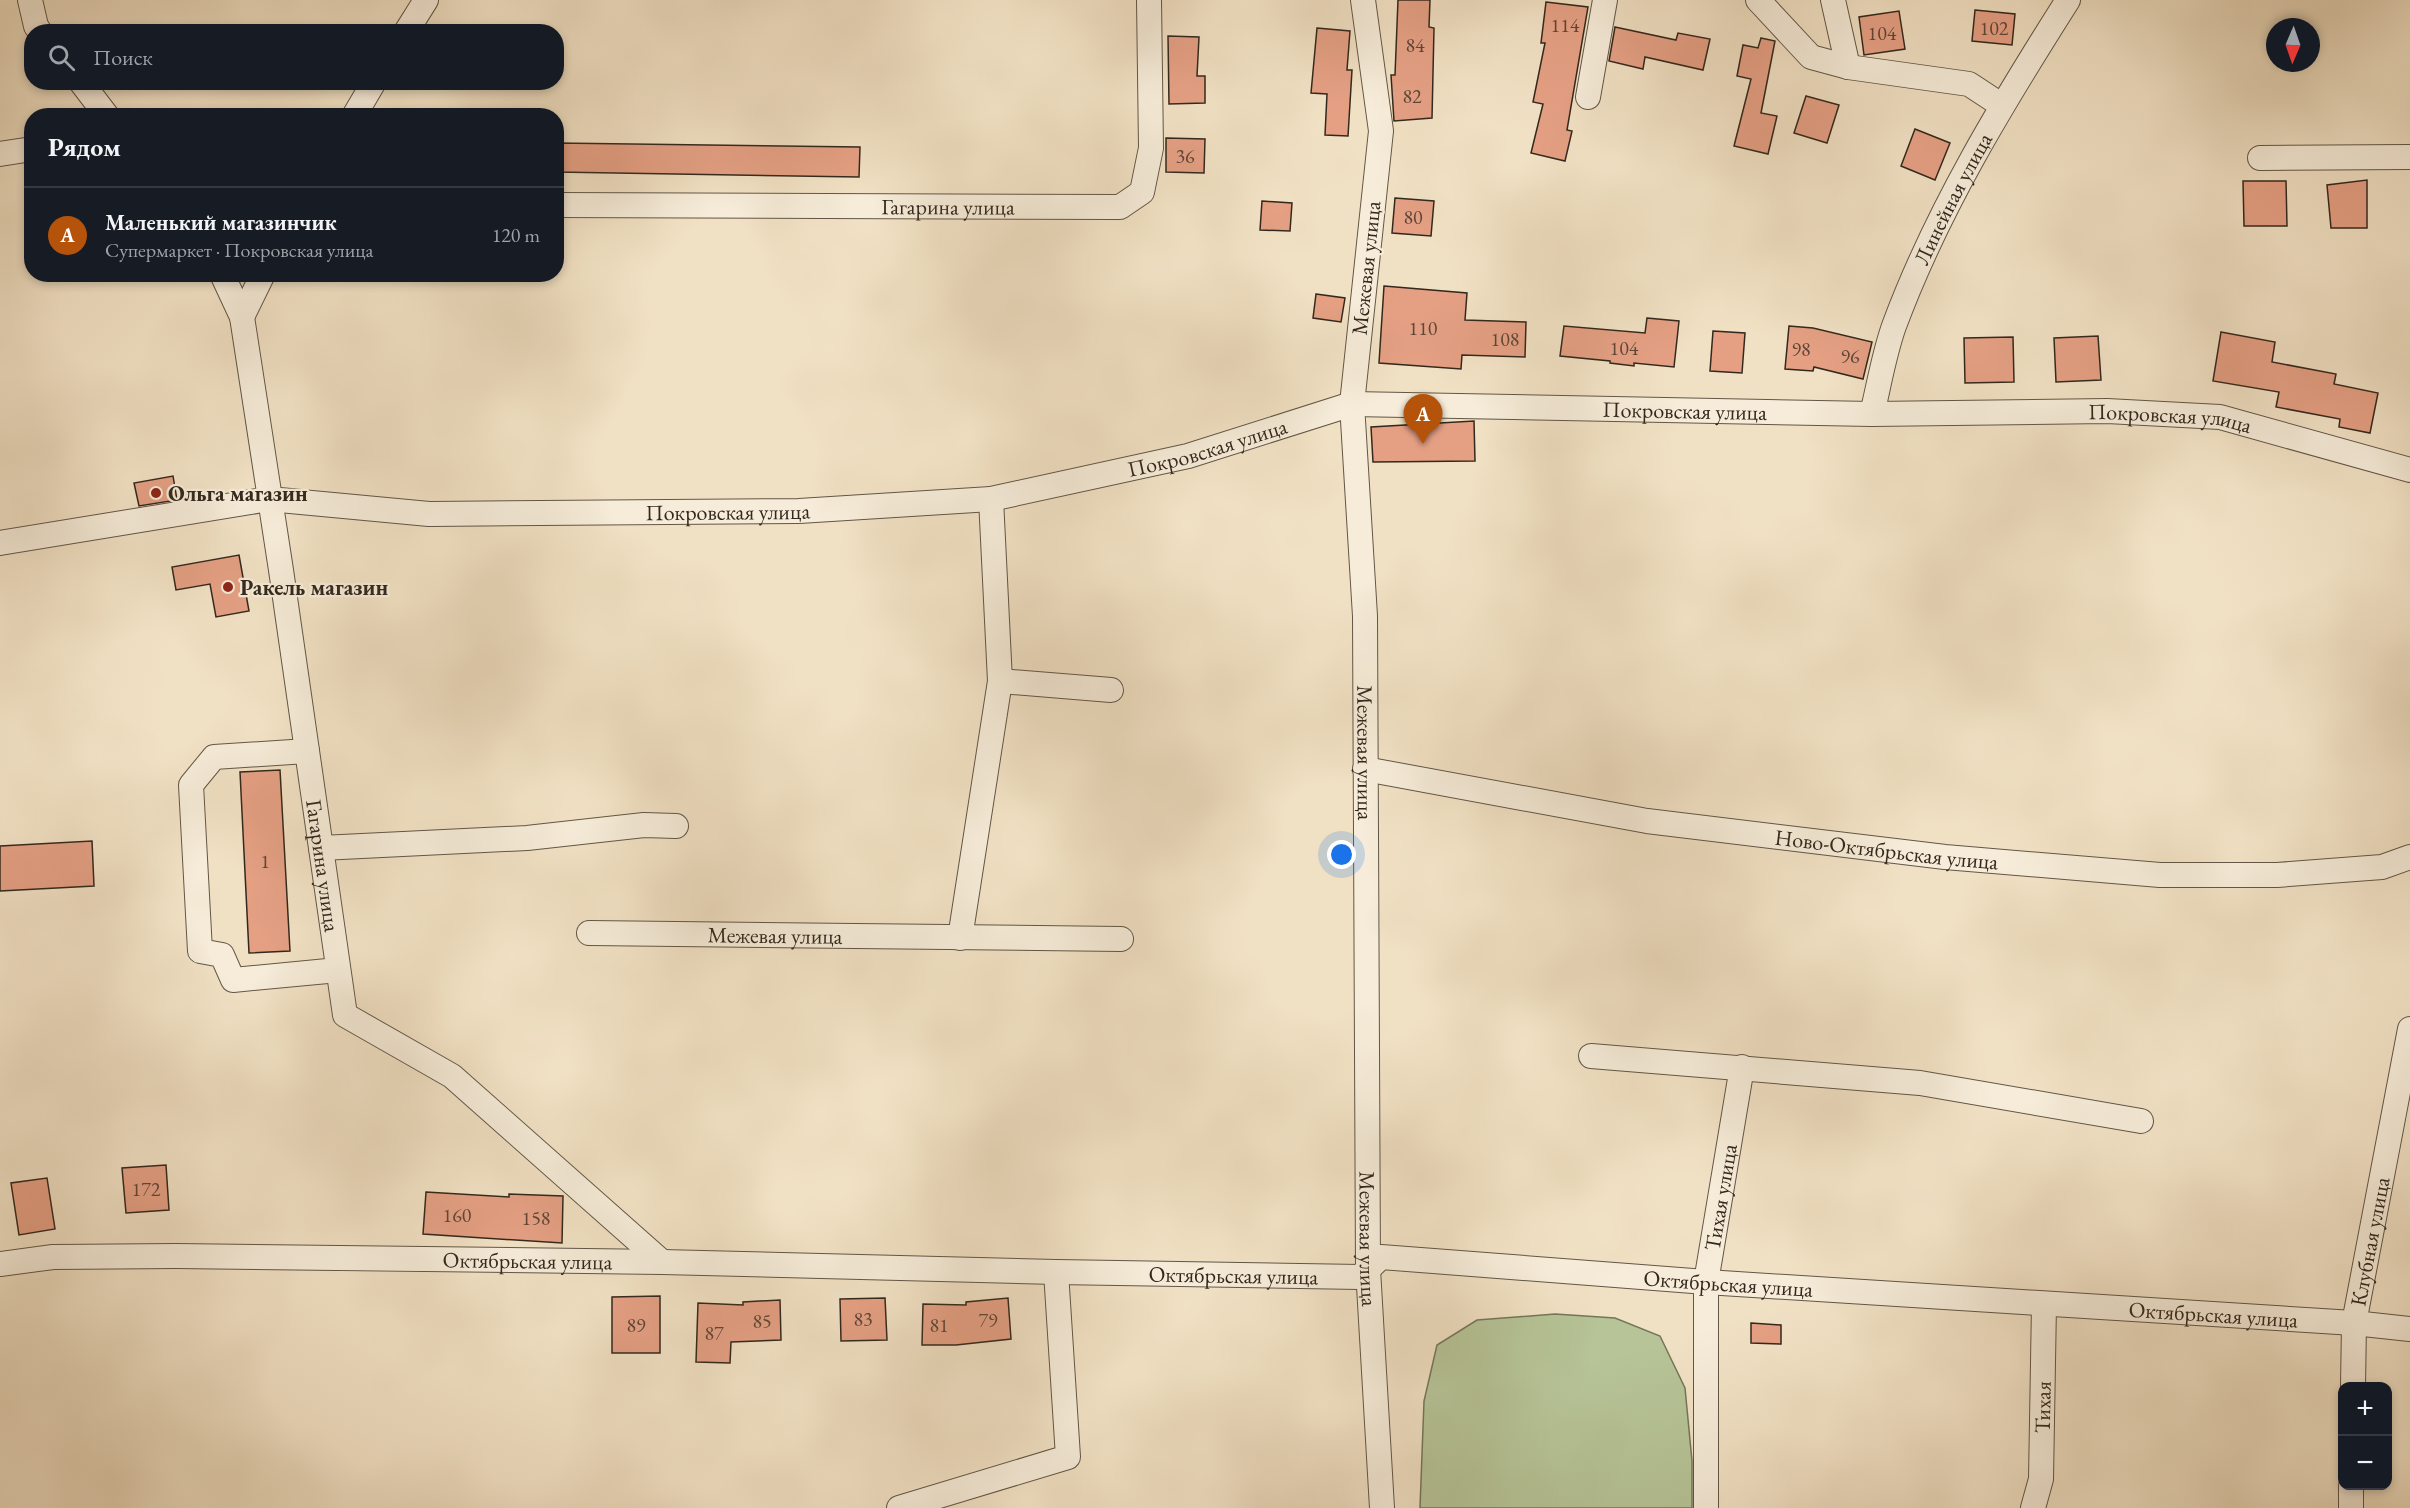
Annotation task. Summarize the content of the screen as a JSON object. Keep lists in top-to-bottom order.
{
  "streets": {
    "street": [
      "Линейная улица",
      "Гагарина улица",
      "Межевая улица",
      "Покровская улица",
      "Ново-Октябрьская улица",
      "Тихая улица",
      "Клубная улица",
      "Октябрьская улица",
      "Тихая"
    ]
  },
  "crossings": [
    ["Линейная улица", "Покровская улица"],
    ["Гагарина улица", "Покровская улица"],
    ["Гагарина улица", "Октябрьская улица"],
    ["Межевая улица", "Покровская улица"],
    ["Межевая улица", "Ново-Октябрьская улица"],
    ["Межевая улица", "Октябрьская улица"],
    ["Тихая улица", "Октябрьская улица"],
    ["Клубная улица", "Октябрьская улица"],
    ["Октябрьская улица", "Тихая"]
  ],
  "places": ["Ольга магазин", "Ракель магазин"],
  "house_numbers": [
    "114",
    "102",
    "104",
    "84",
    "82",
    "36",
    "80",
    "110",
    "108",
    "104",
    "98",
    "96",
    "1",
    "172",
    "160",
    "158",
    "83",
    "79",
    "85",
    "89",
    "81",
    "87"
  ],
  "north": "bottom",
  "page": {
    "search": "Поиск",
    "heading": "Рядом",
    "list": [
      {
        "mark": "A",
        "name": "Маленький магазинчик",
        "note": "Супермаркет · Покровская улица",
        "value": "120 m"
      }
    ],
    "pins": "A",
    "map_buttons": ["+", "−"]
  }
}
